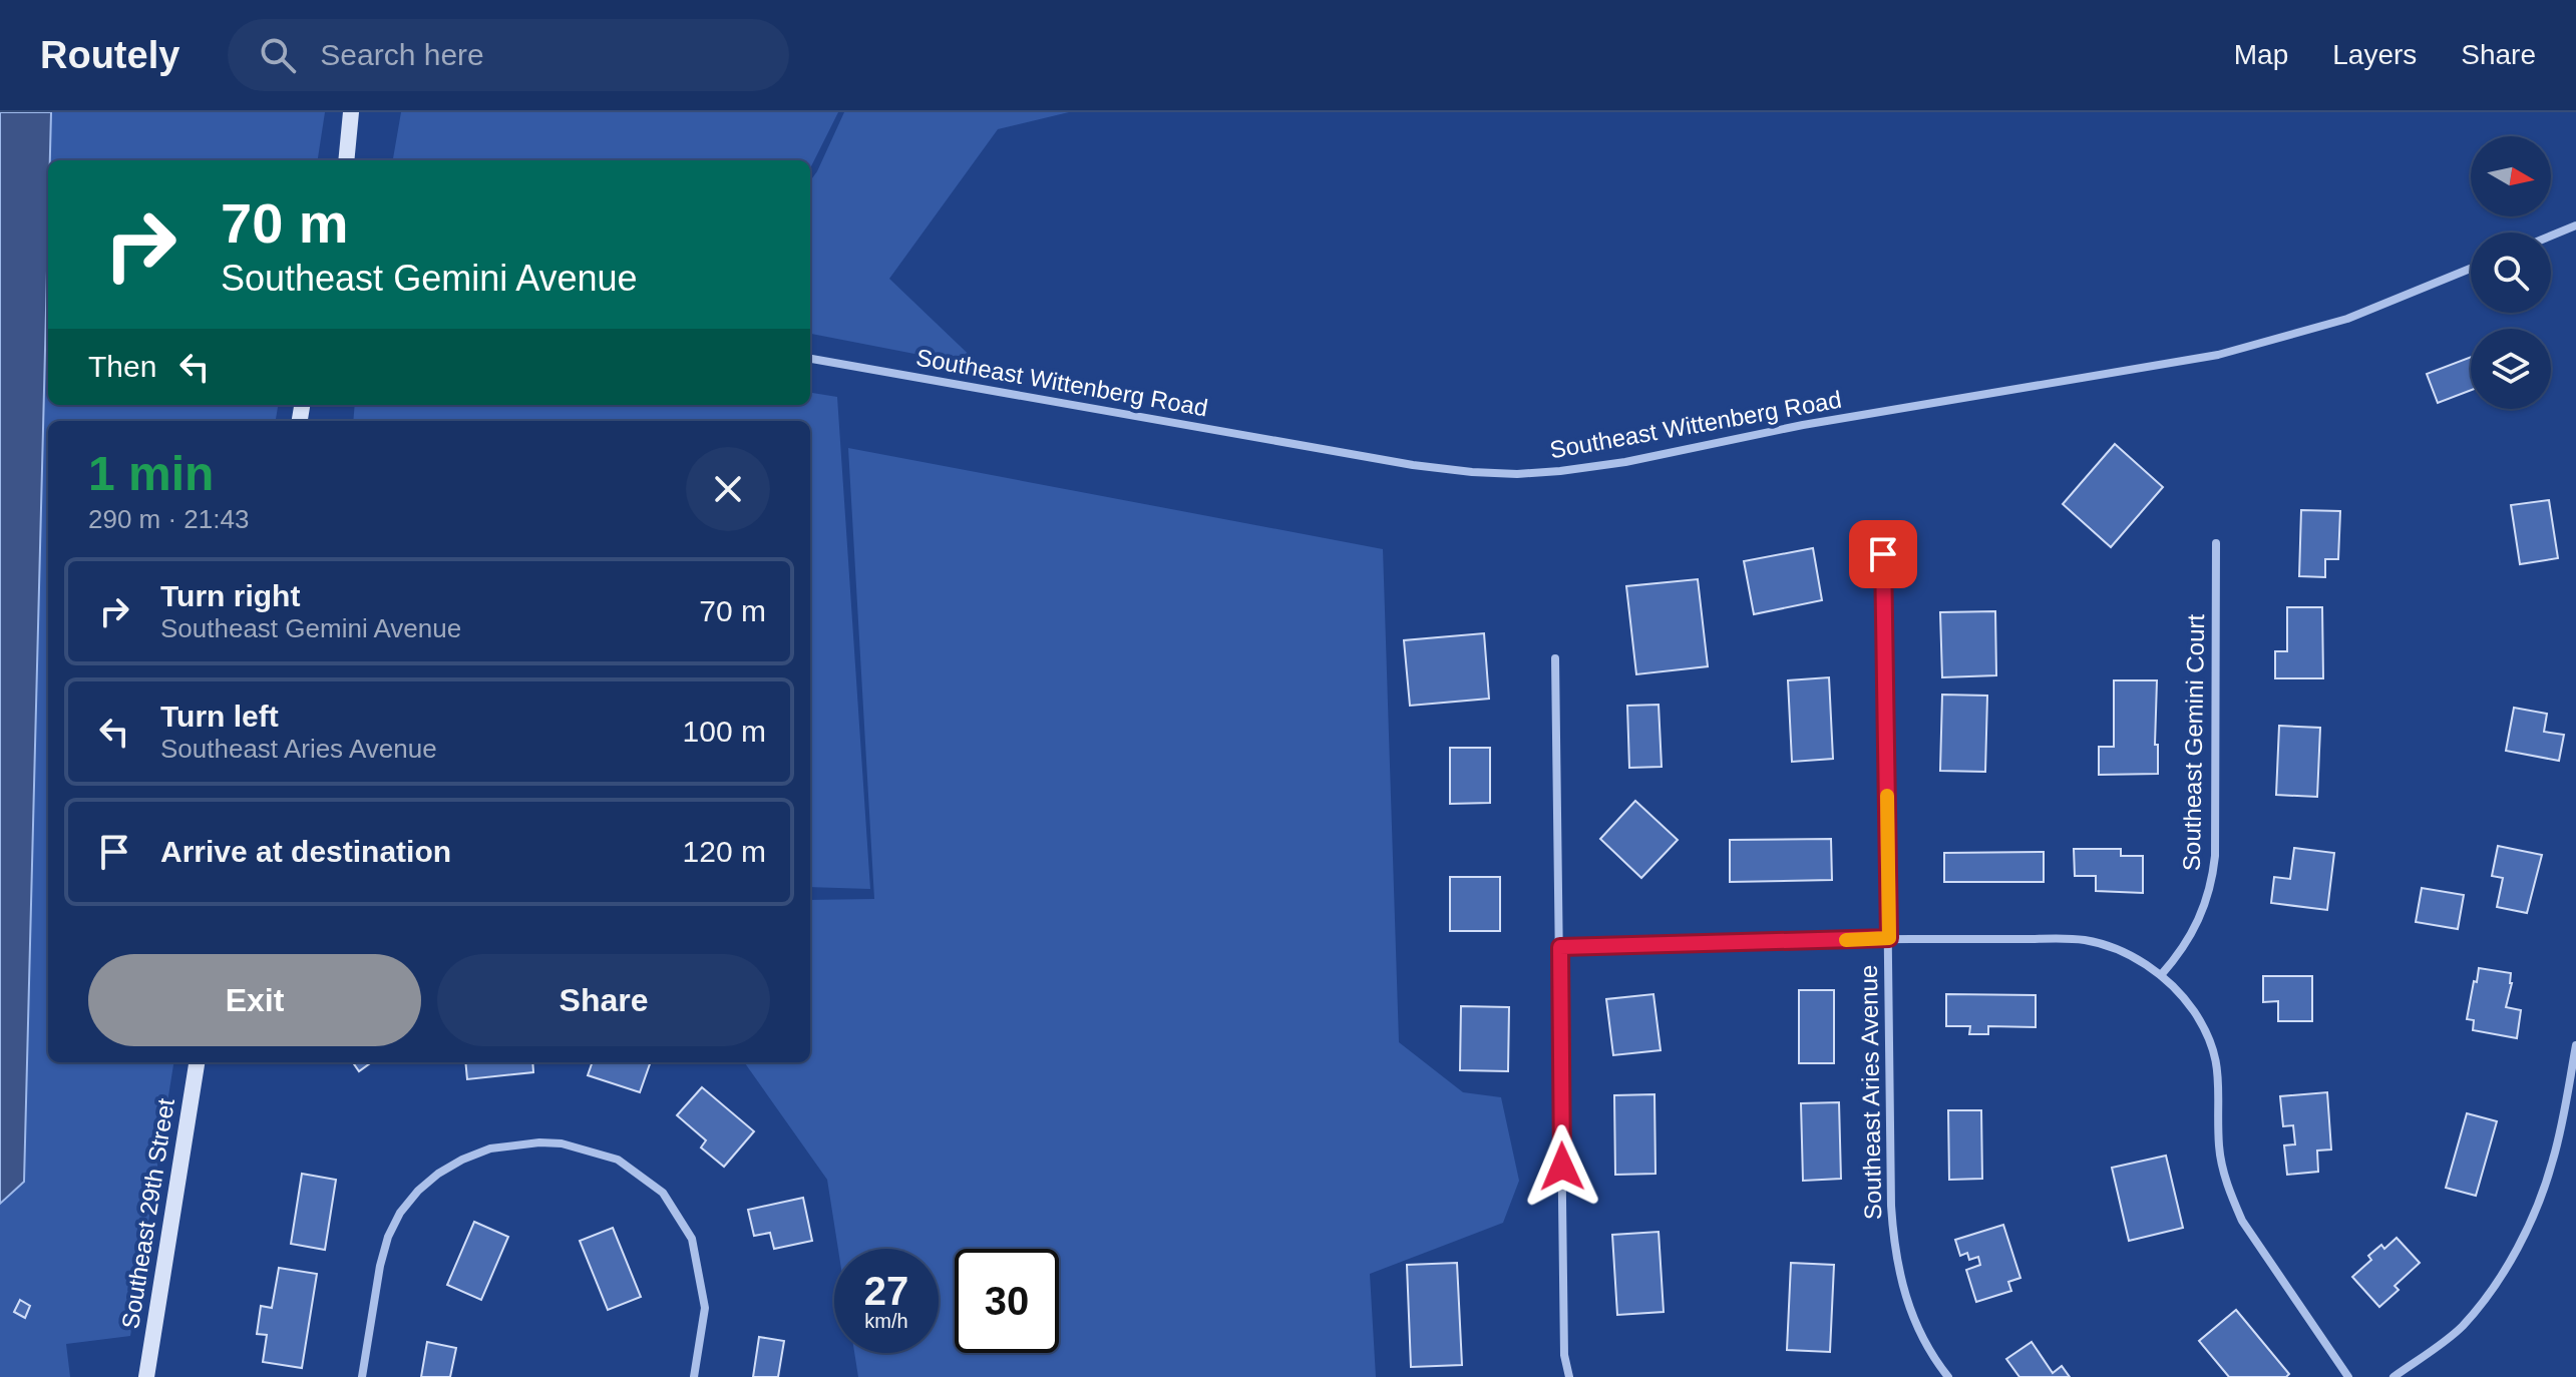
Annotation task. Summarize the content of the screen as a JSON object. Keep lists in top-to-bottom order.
{
  "streets": {
    "main road": ["Southeast 29th Street"],
    "street": ["Southeast Wittenberg Road", "Southeast Gemini Court", "Southeast Aries Avenue"]
  },
  "north": "right",
  "page": {
    "header": "Routely",
    "search": "Search here",
    "nav": ["Map", "Layers", "Share"],
    "turn": ["70 m", "Southeast Gemini Avenue"],
    "then": "Then",
    "heading": ["1 min", "290 m · 21:43"],
    "list": [
      {
        "name": "Turn right",
        "note": "Southeast Gemini Avenue",
        "value": "70 m"
      },
      {
        "name": "Turn left",
        "note": "Southeast Aries Avenue",
        "value": "100 m"
      },
      {
        "name": "Arrive at destination",
        "value": "120 m"
      }
    ],
    "buttons": ["Exit", "Share"],
    "speed": "27 km/h",
    "limit": "30"
  }
}
